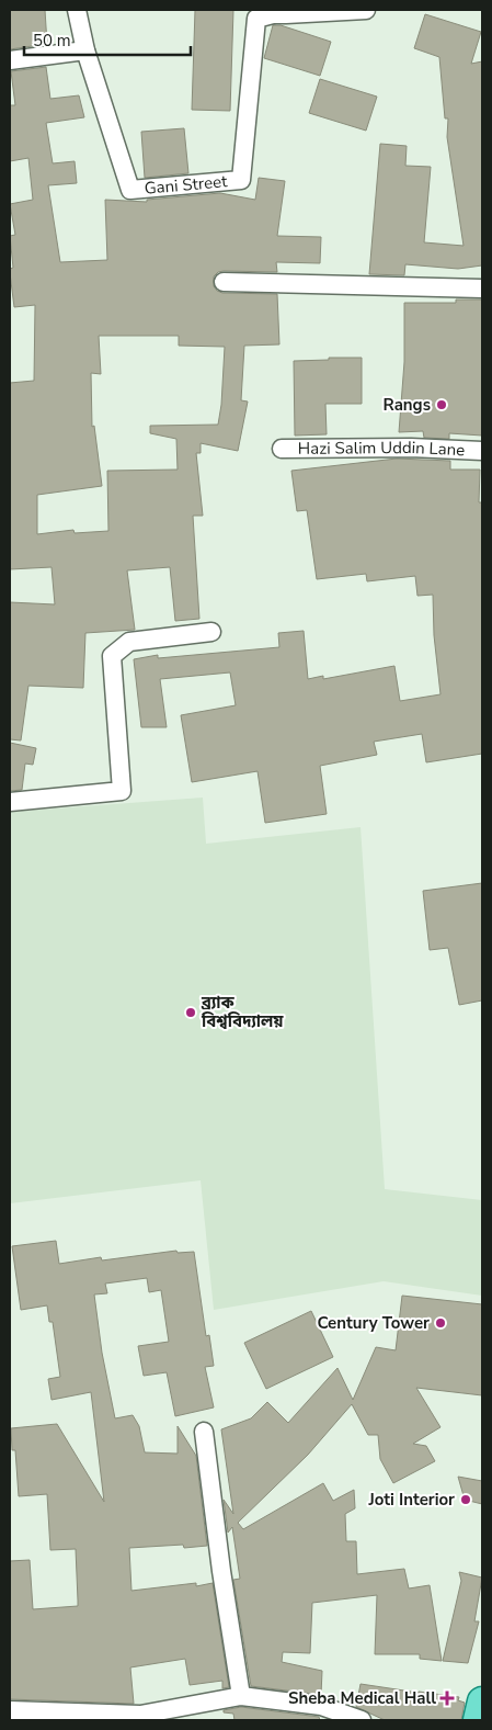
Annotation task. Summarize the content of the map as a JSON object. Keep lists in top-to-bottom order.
{
  "streets": {
    "street": ["Gani Street", "Hazi Salim Uddin Lane"]
  },
  "places": {
    "other": [
      "Rangs",
      "ব্র্যাক বিশ্ববিদ্যালয়",
      "Century Tower",
      "Joti Interior"
    ],
    "health": ["Sheba Medical Hall"]
  },
  "scale_bar": "50 m"
}
